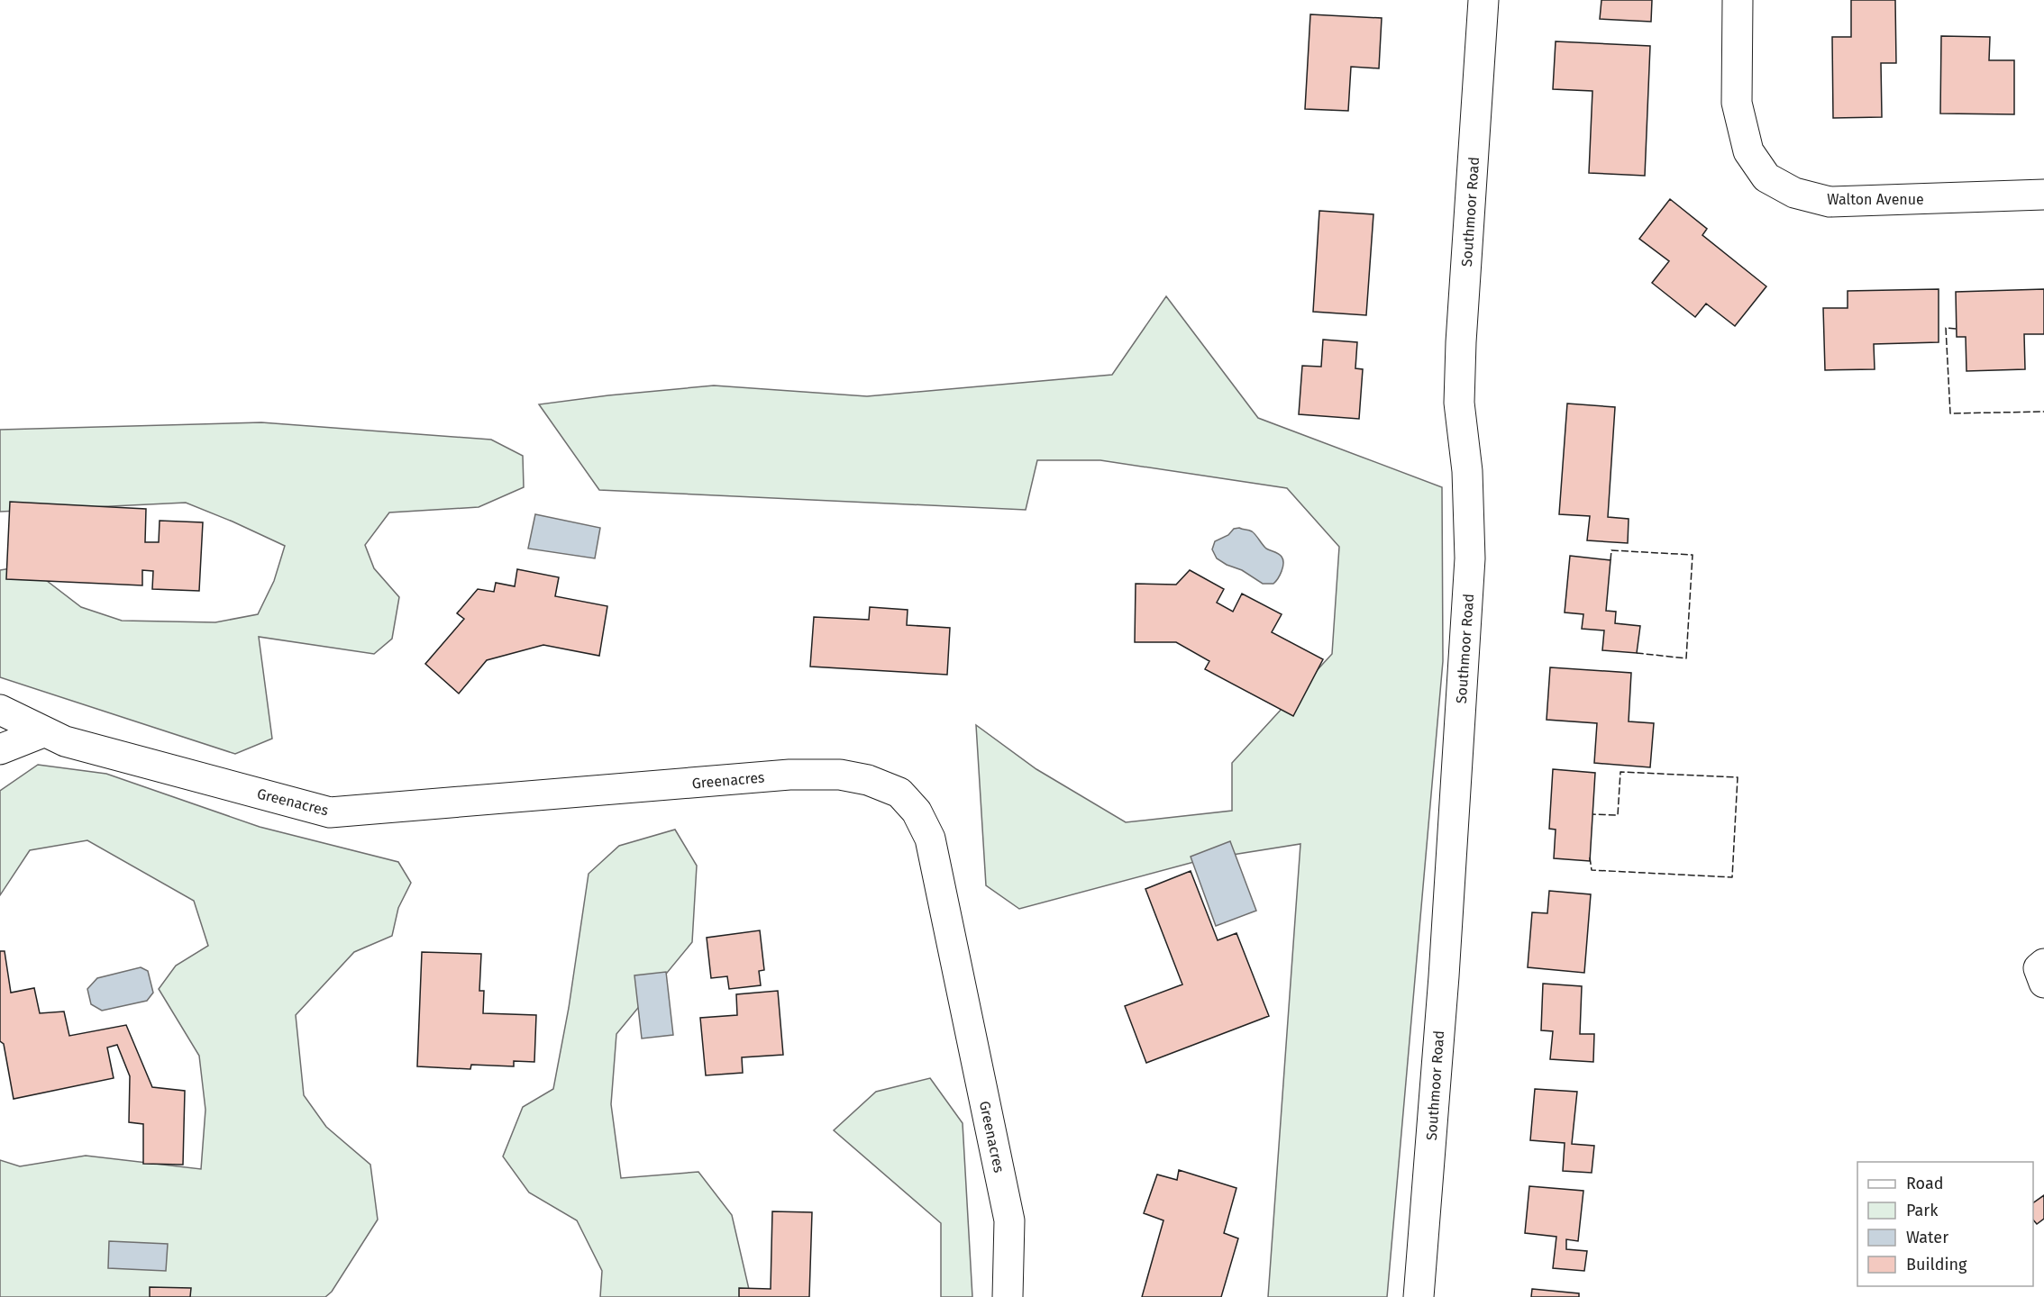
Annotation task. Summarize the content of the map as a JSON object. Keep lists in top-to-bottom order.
{
  "streets": {
    "street": ["Walton Avenue", "Southmoor Road", "Greenacres"]
  },
  "legend": [
    "Road",
    "Park",
    "Water",
    "Building"
  ]
}
